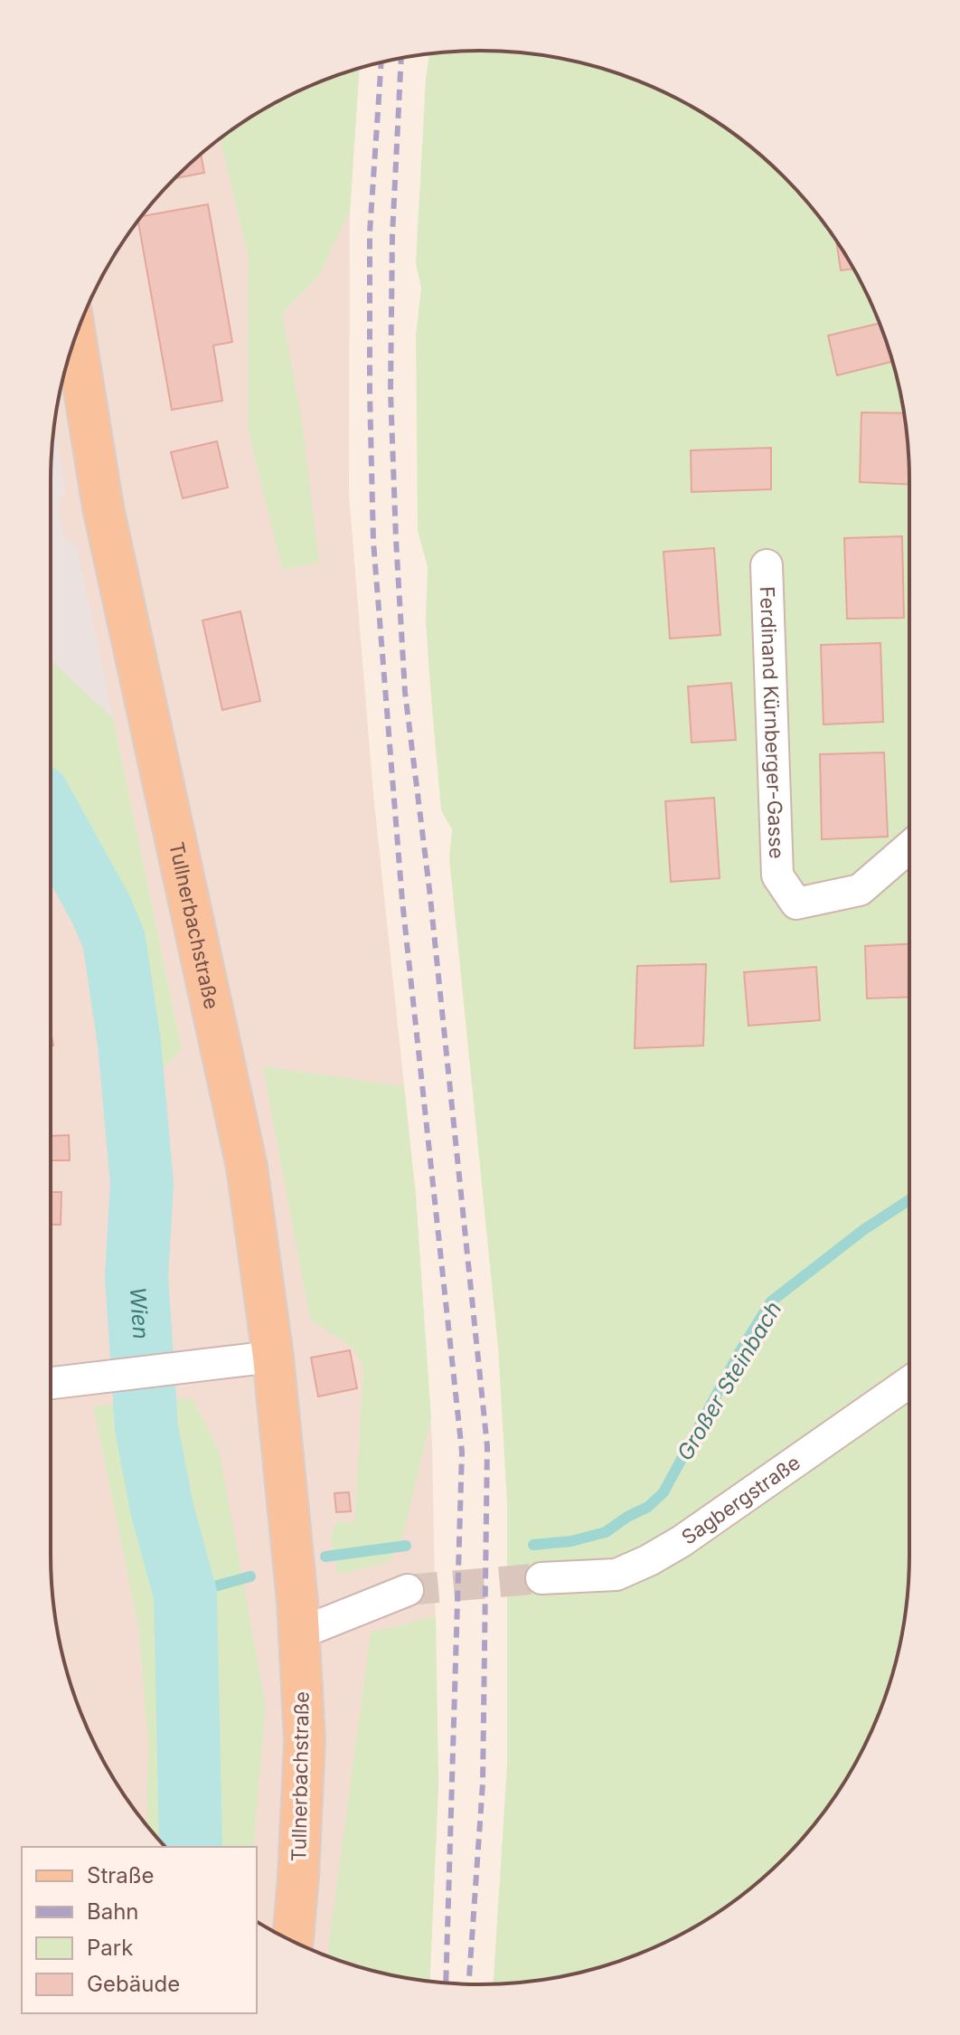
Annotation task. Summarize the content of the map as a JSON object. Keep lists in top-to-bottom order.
{
  "streets": {
    "main road": ["Tullnerbachstraße"],
    "street": ["Ferdinand Kürnberger-Gasse", "Sagbergstraße"]
  },
  "water": ["Wien", "Großer Steinbach"],
  "legend": [
    "Straße",
    "Bahn",
    "Park",
    "Gebäude"
  ]
}
